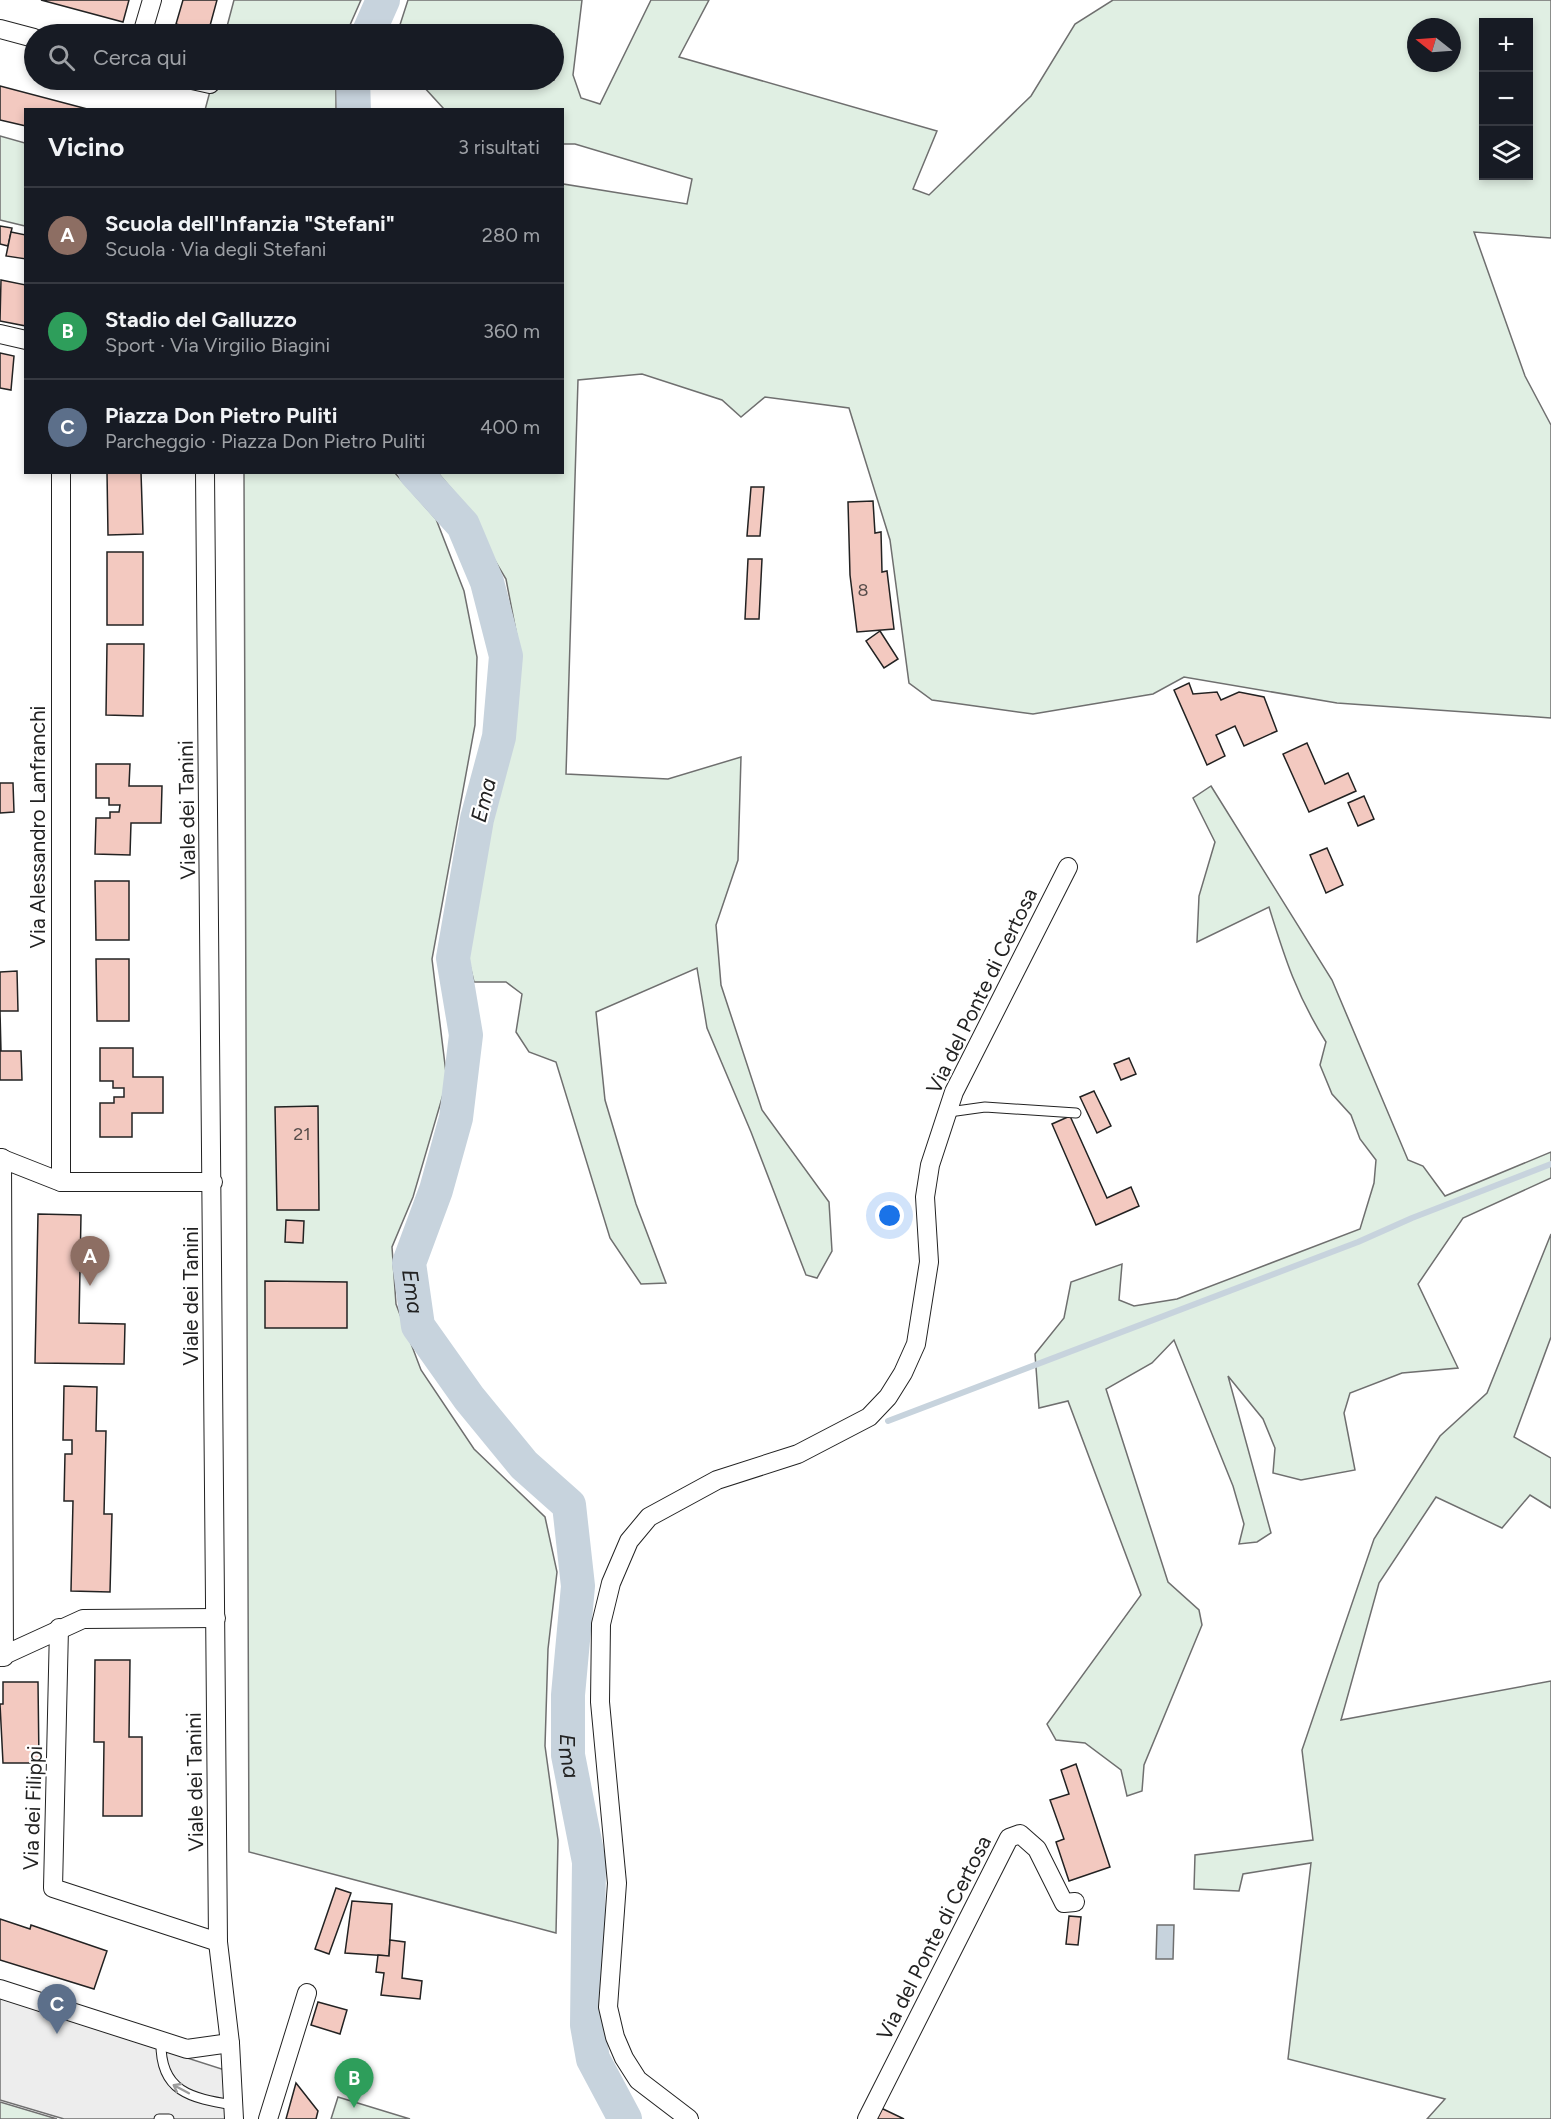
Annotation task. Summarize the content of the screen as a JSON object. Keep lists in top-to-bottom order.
{
  "streets": {
    "street": [
      "Viale dei Tanini",
      "Via Alessandro Lanfranchi",
      "Via del Ponte di Certosa",
      "Via dei Filippi"
    ]
  },
  "crossings": [
    ["Viale dei Tanini", "Via dei Filippi"]
  ],
  "water": ["Ema"],
  "house_numbers": ["8", "21"],
  "north": "left",
  "page": {
    "map_buttons": ["+", "−"],
    "search": "Cerca qui",
    "heading": ["Vicino", "3 risultati"],
    "list": [
      {
        "mark": "A",
        "name": "Scuola dell'Infanzia \"Stefani\"",
        "note": "Scuola · Via degli Stefani",
        "value": "280 m"
      },
      {
        "mark": "B",
        "name": "Stadio del Galluzzo",
        "note": "Sport · Via Virgilio Biagini",
        "value": "360 m"
      },
      {
        "mark": "C",
        "name": "Piazza Don Pietro Puliti",
        "note": "Parcheggio · Piazza Don Pietro Puliti",
        "value": "400 m"
      }
    ],
    "pins": ["A", "C", "B"]
  }
}
